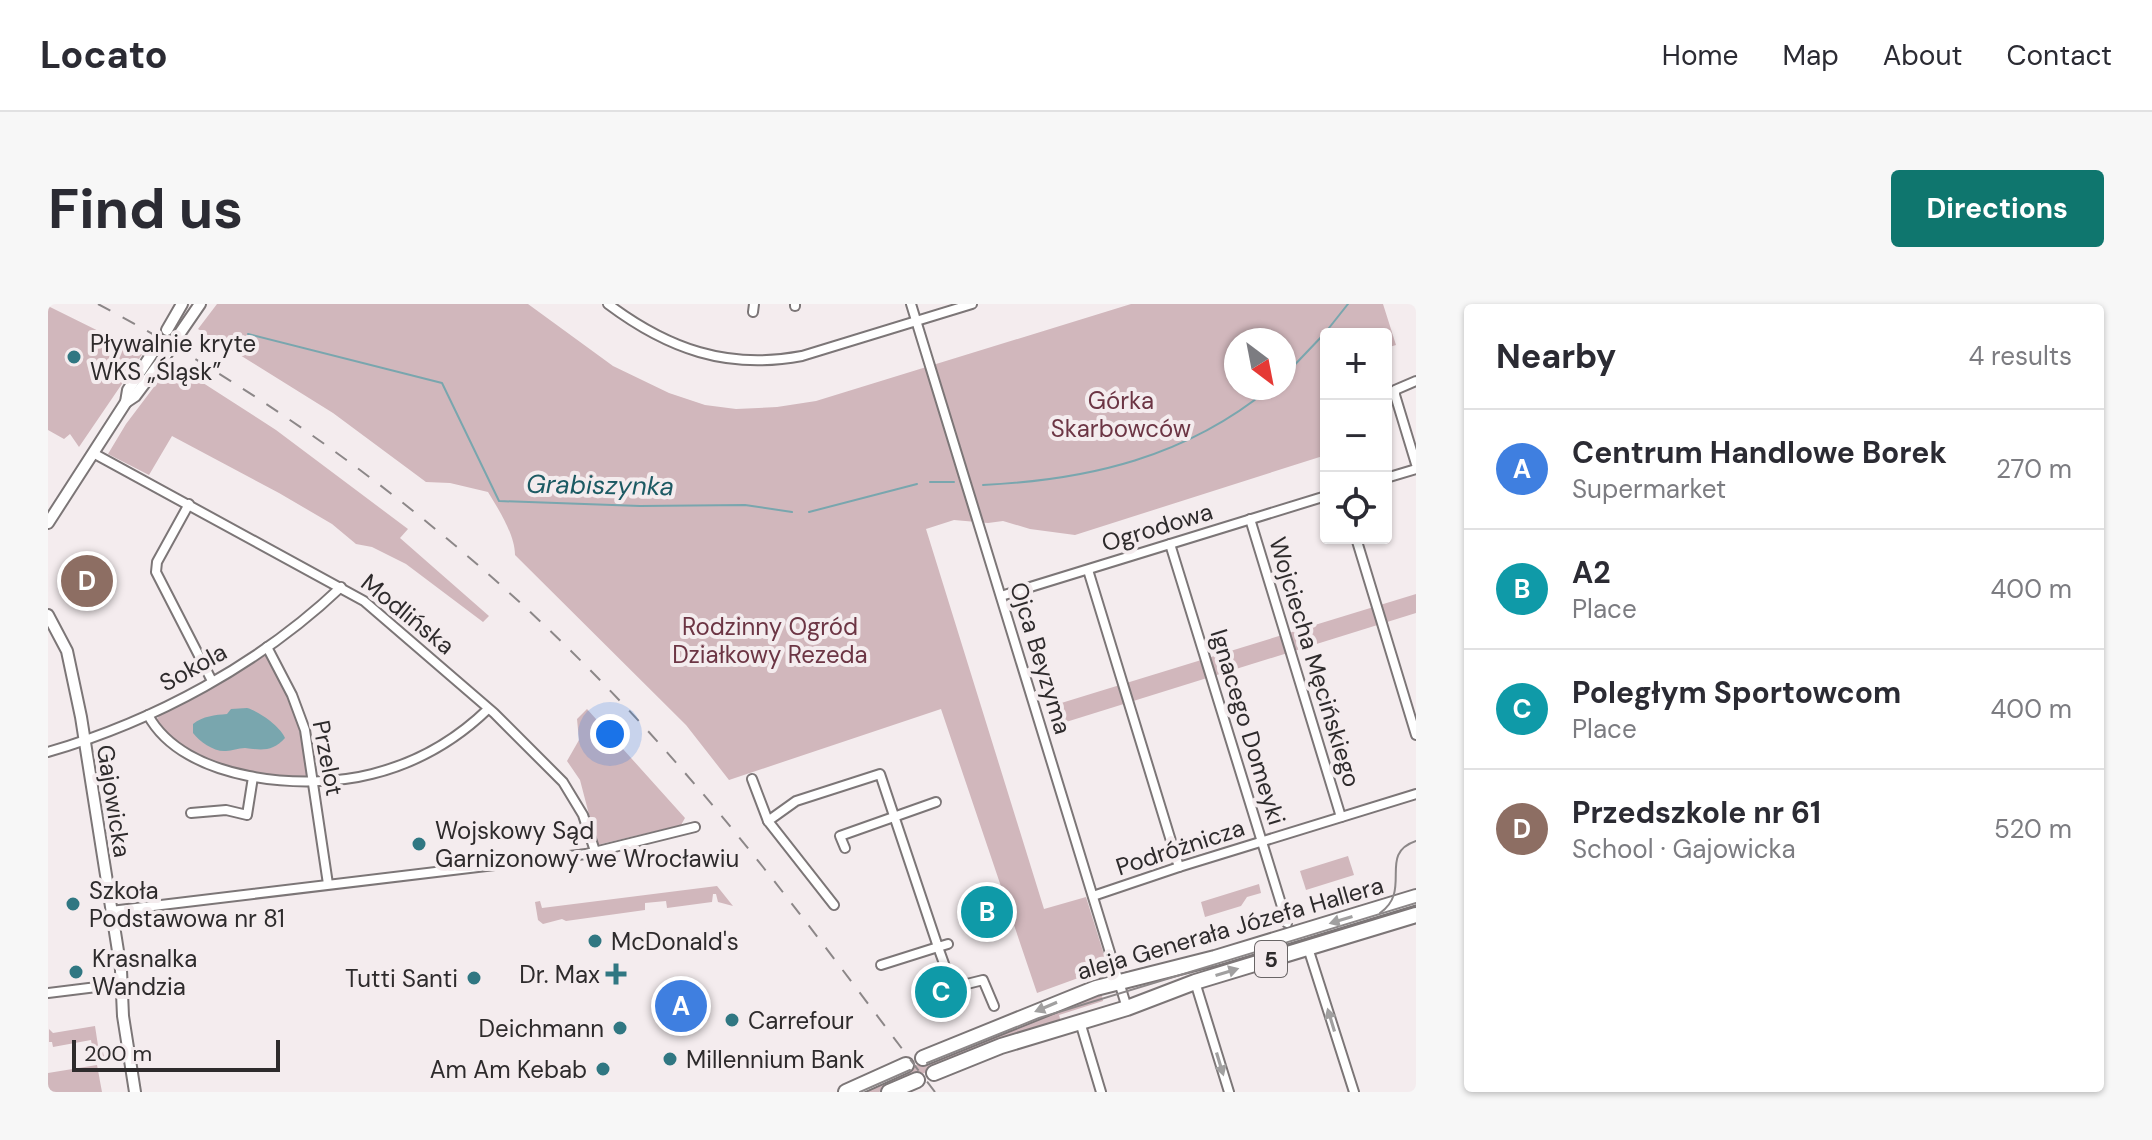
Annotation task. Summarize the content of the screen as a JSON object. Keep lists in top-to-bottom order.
{
  "streets": {
    "main road": ["aleja Generała Józefa Hallera", "5"],
    "street": [
      "Ogrodowa",
      "Modlińska",
      "Ojca Beyzyma",
      "Wojciecha Męcińskiego",
      "Sokola",
      "Ignacego Domeyki",
      "Przelot",
      "Gajowicka",
      "Podróżnicza"
    ]
  },
  "crossings": [
    ["Ogrodowa", "Ojca Beyzyma"],
    ["Ogrodowa", "Wojciecha Męcińskiego"],
    ["Ogrodowa", "Ignacego Domeyki"],
    ["Modlińska", "Sokola"],
    ["Ojca Beyzyma", "Podróżnicza"],
    ["Ojca Beyzyma", "aleja Generała Józefa Hallera"],
    ["Wojciecha Męcińskiego", "Podróżnicza"],
    ["Sokola", "Przelot"],
    ["Sokola", "Gajowicka"],
    ["Ignacego Domeyki", "Podróżnicza"]
  ],
  "water": ["Grabiszynka"],
  "parks": ["Górka Skarbowców", "Rodzinny Ogród Działkowy Rezeda"],
  "places": {
    "other": [
      "Pływalnie kryte WKS „Śląsk”",
      "Wojskowy Sąd Garnizonowy we Wrocławiu",
      "Szkoła Podstawowa nr 81",
      "McDonald's",
      "Krasnalka Wandzia",
      "Tutti Santi",
      "Carrefour",
      "Deichmann",
      "Millennium Bank",
      "Am Am Kebab"
    ],
    "health": ["Dr. Max"]
  },
  "scale_bar": "200 m",
  "north": "bottom right",
  "page": {
    "header": "Locato",
    "nav": [
      "Home",
      "Map",
      "About",
      "Contact"
    ],
    "buttons": "Directions",
    "title": "Find us",
    "heading": ["Nearby", "4 results"],
    "map_buttons": ["+", "−"],
    "list": [
      {
        "mark": "A",
        "name": "Centrum Handlowe Borek",
        "note": "Supermarket",
        "value": "270 m"
      },
      {
        "mark": "B",
        "name": "A2",
        "note": "Place",
        "value": "400 m"
      },
      {
        "mark": "C",
        "name": "Poległym Sportowcom",
        "note": "Place",
        "value": "400 m"
      },
      {
        "mark": "D",
        "name": "Przedszkole nr 61",
        "note": "School · Gajowicka",
        "value": "520 m"
      }
    ],
    "pins": [
      "D",
      "B",
      "C",
      "A"
    ],
    "scale": "200 m"
  }
}
